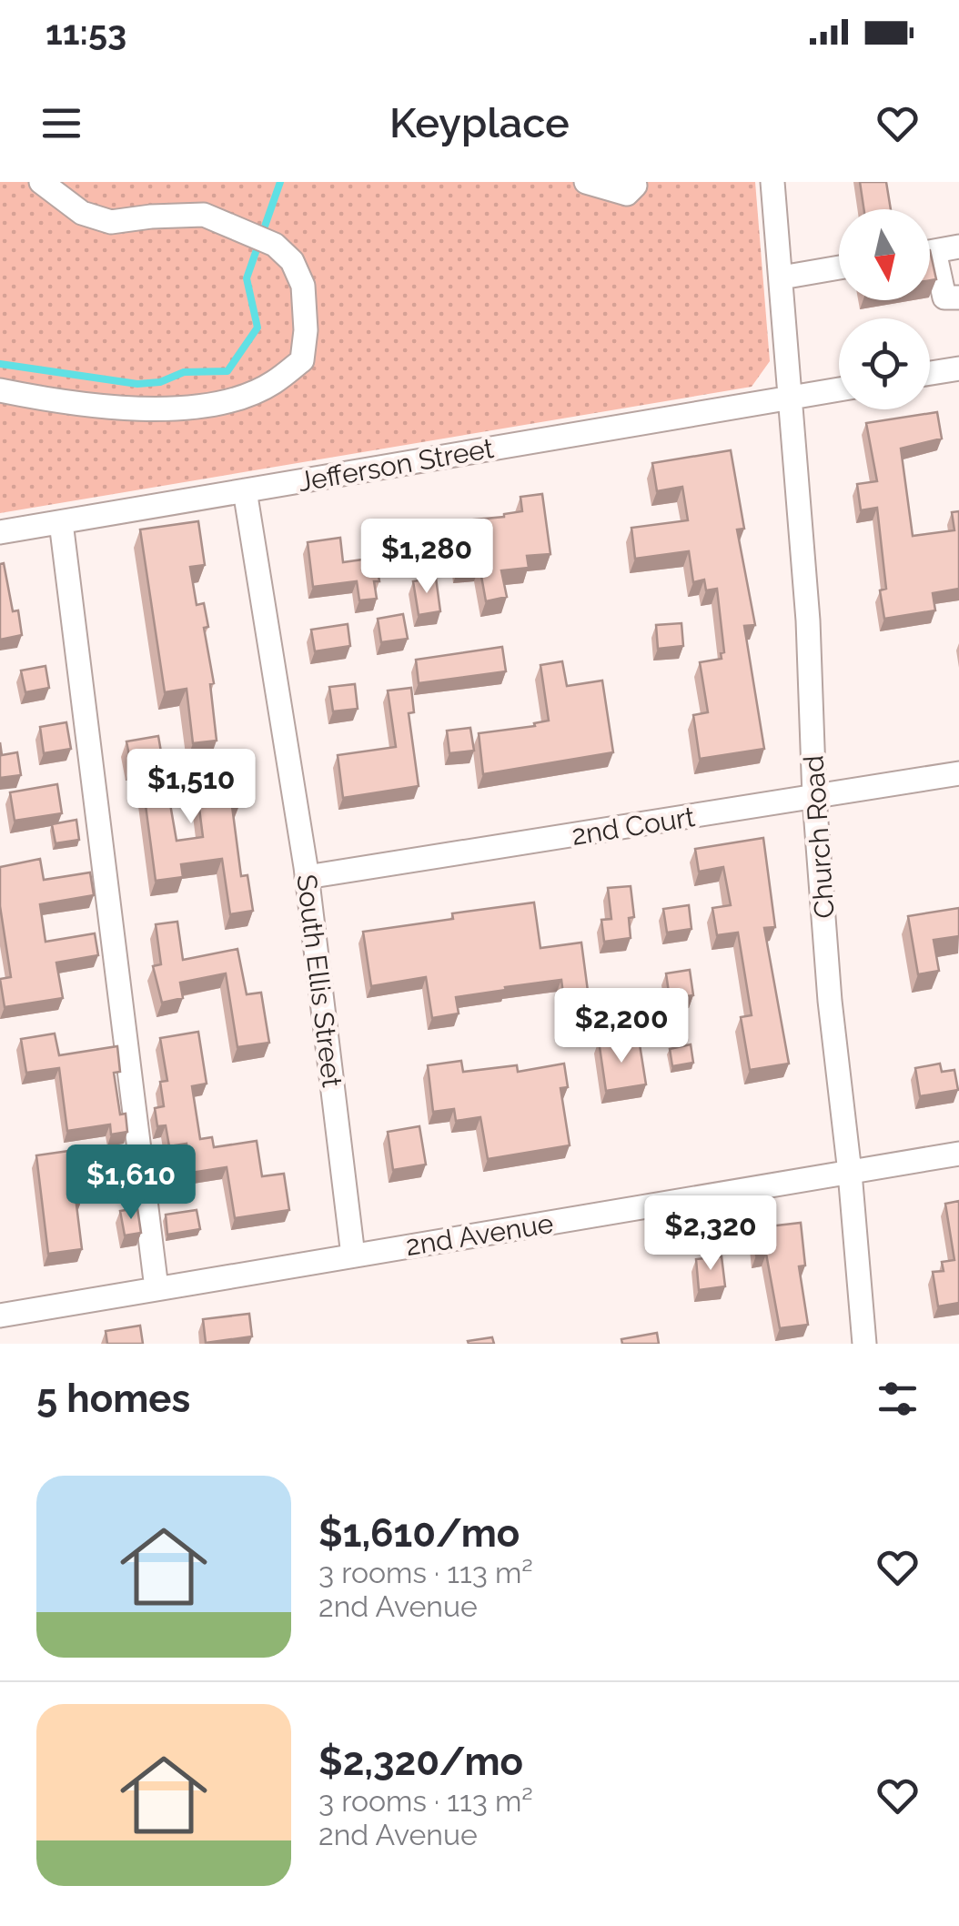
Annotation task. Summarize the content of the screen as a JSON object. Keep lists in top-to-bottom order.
{
  "streets": {
    "street": [
      "Jefferson Street",
      "2nd Court",
      "Church Road",
      "South Ellis Street",
      "2nd Avenue"
    ]
  },
  "crossings": [
    ["Jefferson Street", "Church Road"],
    ["Jefferson Street", "South Ellis Street"],
    ["2nd Court", "Church Road"],
    ["2nd Court", "South Ellis Street"],
    ["Church Road", "2nd Avenue"],
    ["South Ellis Street", "2nd Avenue"]
  ],
  "north": "bottom",
  "page": {
    "status": "11:53",
    "header": "Keyplace",
    "price": [
      "$1,280",
      "$1,510",
      "$2,200",
      "$1,610",
      "$2,320"
    ],
    "heading": "5 homes",
    "list": [
      {
        "name": "$1,610/mo",
        "note": "3 rooms · 113 m² · 2nd Avenue"
      },
      {
        "name": "$2,320/mo",
        "note": "3 rooms · 113 m² · 2nd Avenue"
      }
    ]
  }
}
